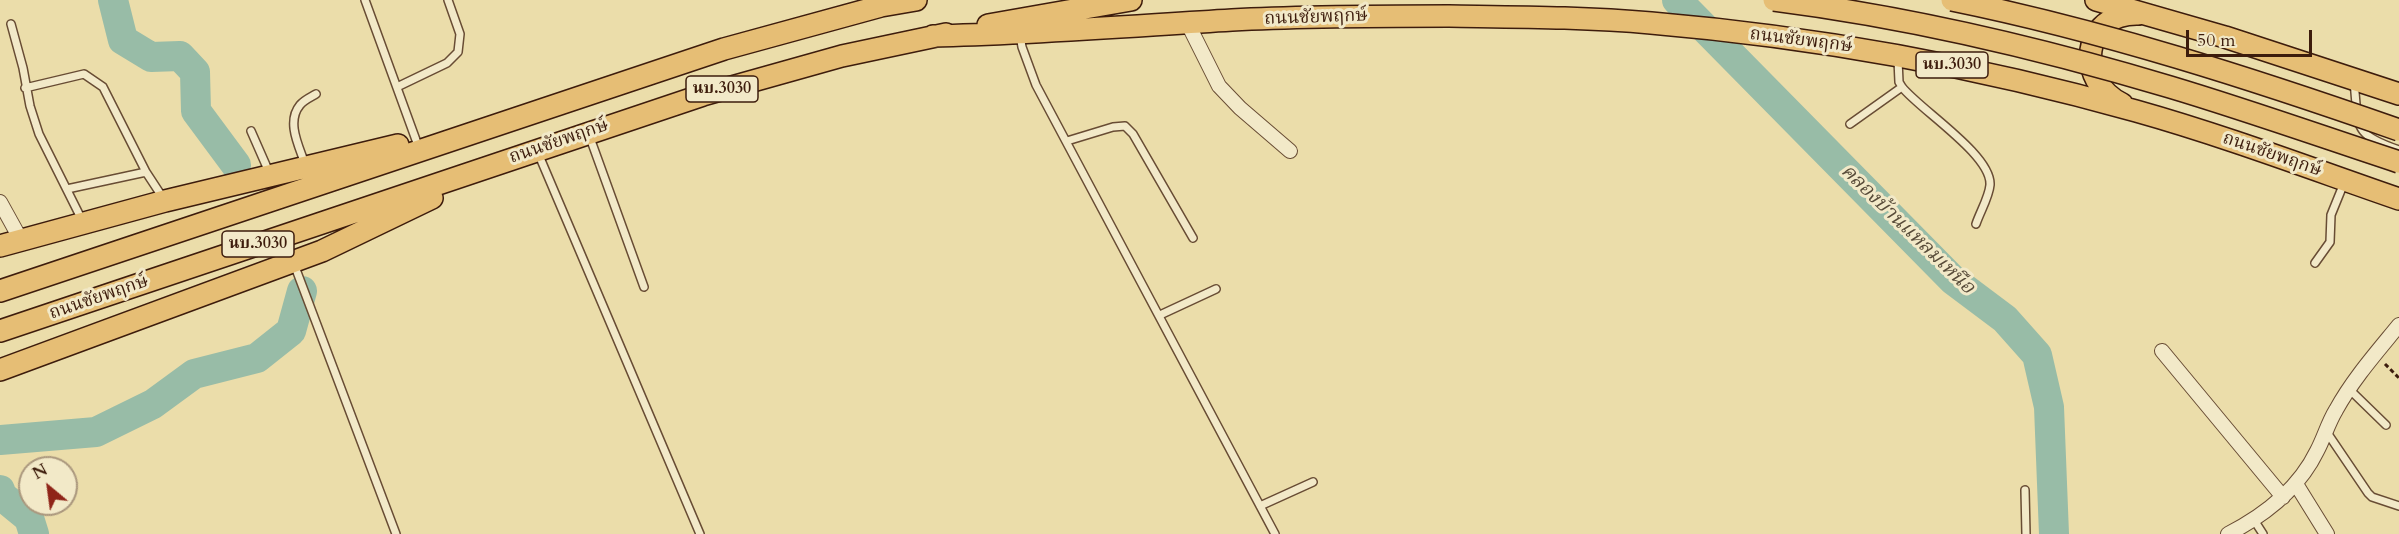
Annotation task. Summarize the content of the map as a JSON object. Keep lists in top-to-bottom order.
{
  "streets": {
    "main road": ["ถนนชัยพฤกษ์", "นบ.3030"]
  },
  "water": ["คลองบ้านแหลมเหนือ"],
  "scale_bar": "50 m",
  "north": "top left"
}
